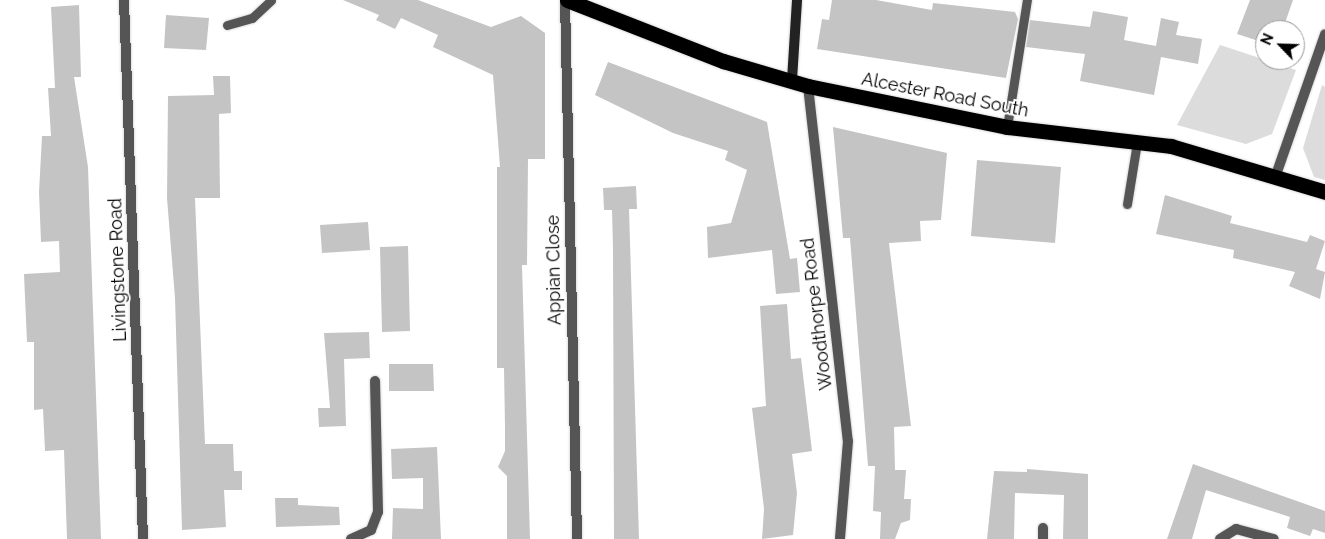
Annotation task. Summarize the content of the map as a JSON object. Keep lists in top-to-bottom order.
{
  "streets": {
    "highway": ["Alcester Road South"],
    "street": ["Livingstone Road", "Appian Close", "Woodthorpe Road"]
  },
  "crossings": [
    ["Alcester Road South", "Appian Close"],
    ["Alcester Road South", "Woodthorpe Road"]
  ],
  "north": "top left"
}
